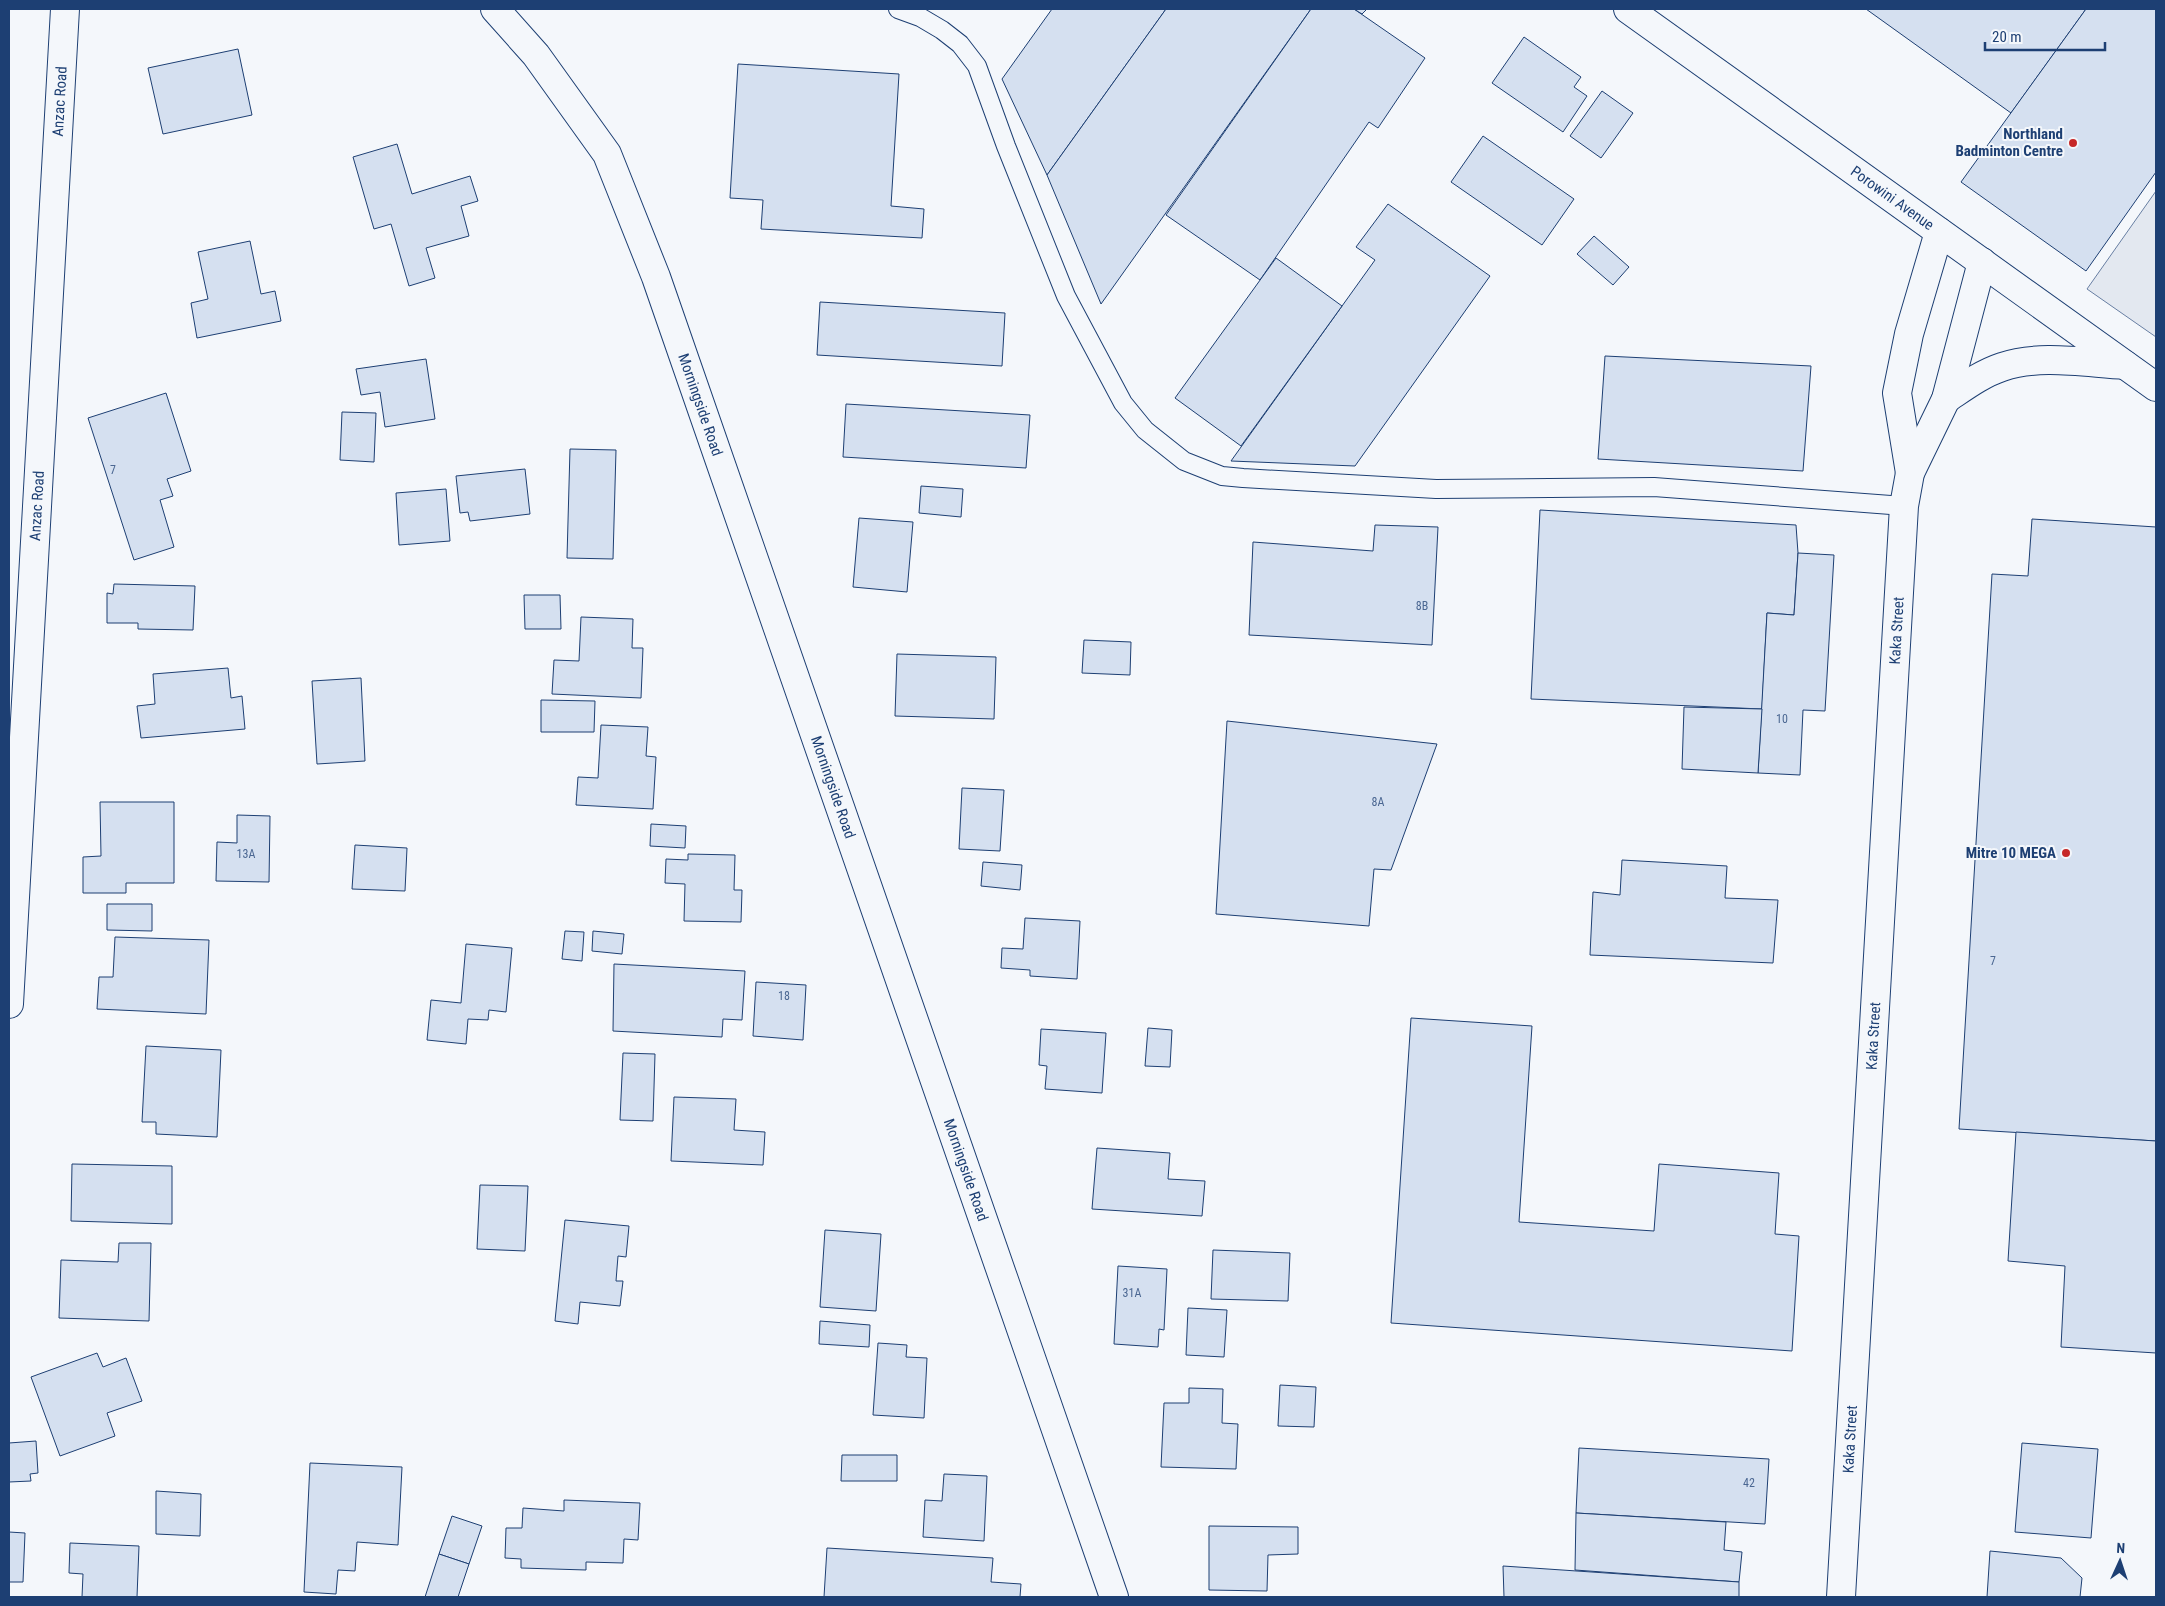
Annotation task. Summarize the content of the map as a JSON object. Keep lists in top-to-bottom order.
{
  "streets": {
    "street": [
      "Anzac Road",
      "Porowini Avenue",
      "Morningside Road",
      "Kaka Street"
    ]
  },
  "crossings": [
    ["Porowini Avenue", "Kaka Street"]
  ],
  "places": ["Northland Badminton Centre", "Mitre 10 MEGA"],
  "house_numbers": [
    "7",
    "8B",
    "10",
    "8A",
    "13A",
    "7",
    "18",
    "31A",
    "42"
  ],
  "scale_bar": "20 m",
  "north": "top"
}
